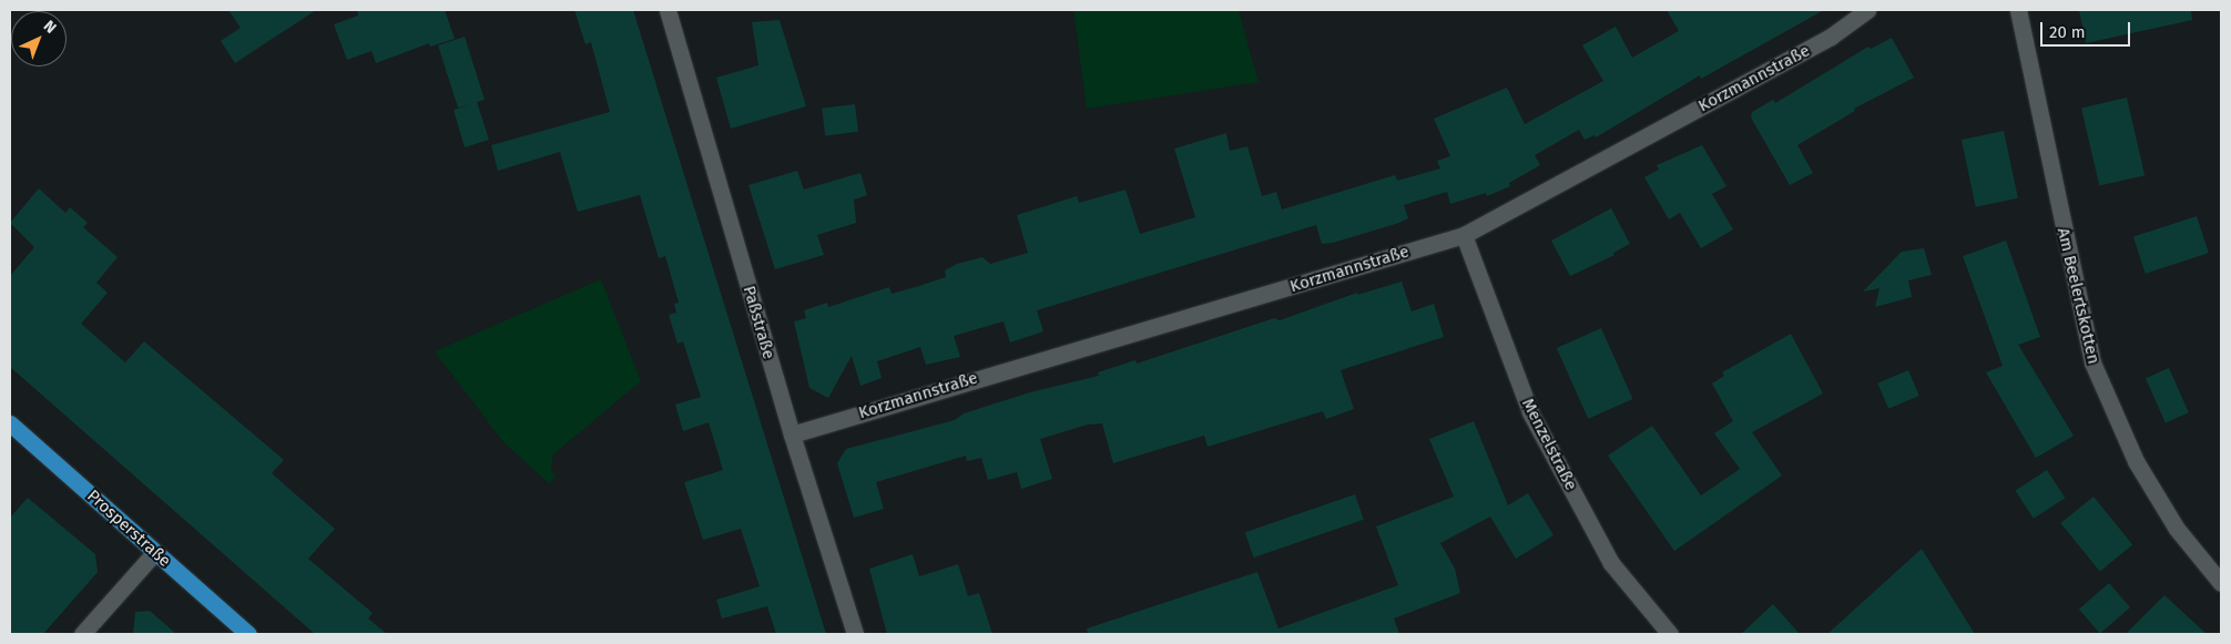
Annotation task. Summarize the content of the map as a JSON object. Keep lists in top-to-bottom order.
{
  "streets": {
    "main road": ["Prosperstraße"],
    "street": [
      "Korzmannstraße",
      "Am Beelertskotten",
      "Paßstraße",
      "Menzelstraße"
    ]
  },
  "crossings": [
    ["Korzmannstraße", "Paßstraße"],
    ["Korzmannstraße", "Menzelstraße"]
  ],
  "scale_bar": "20 m",
  "north": "top right"
}
